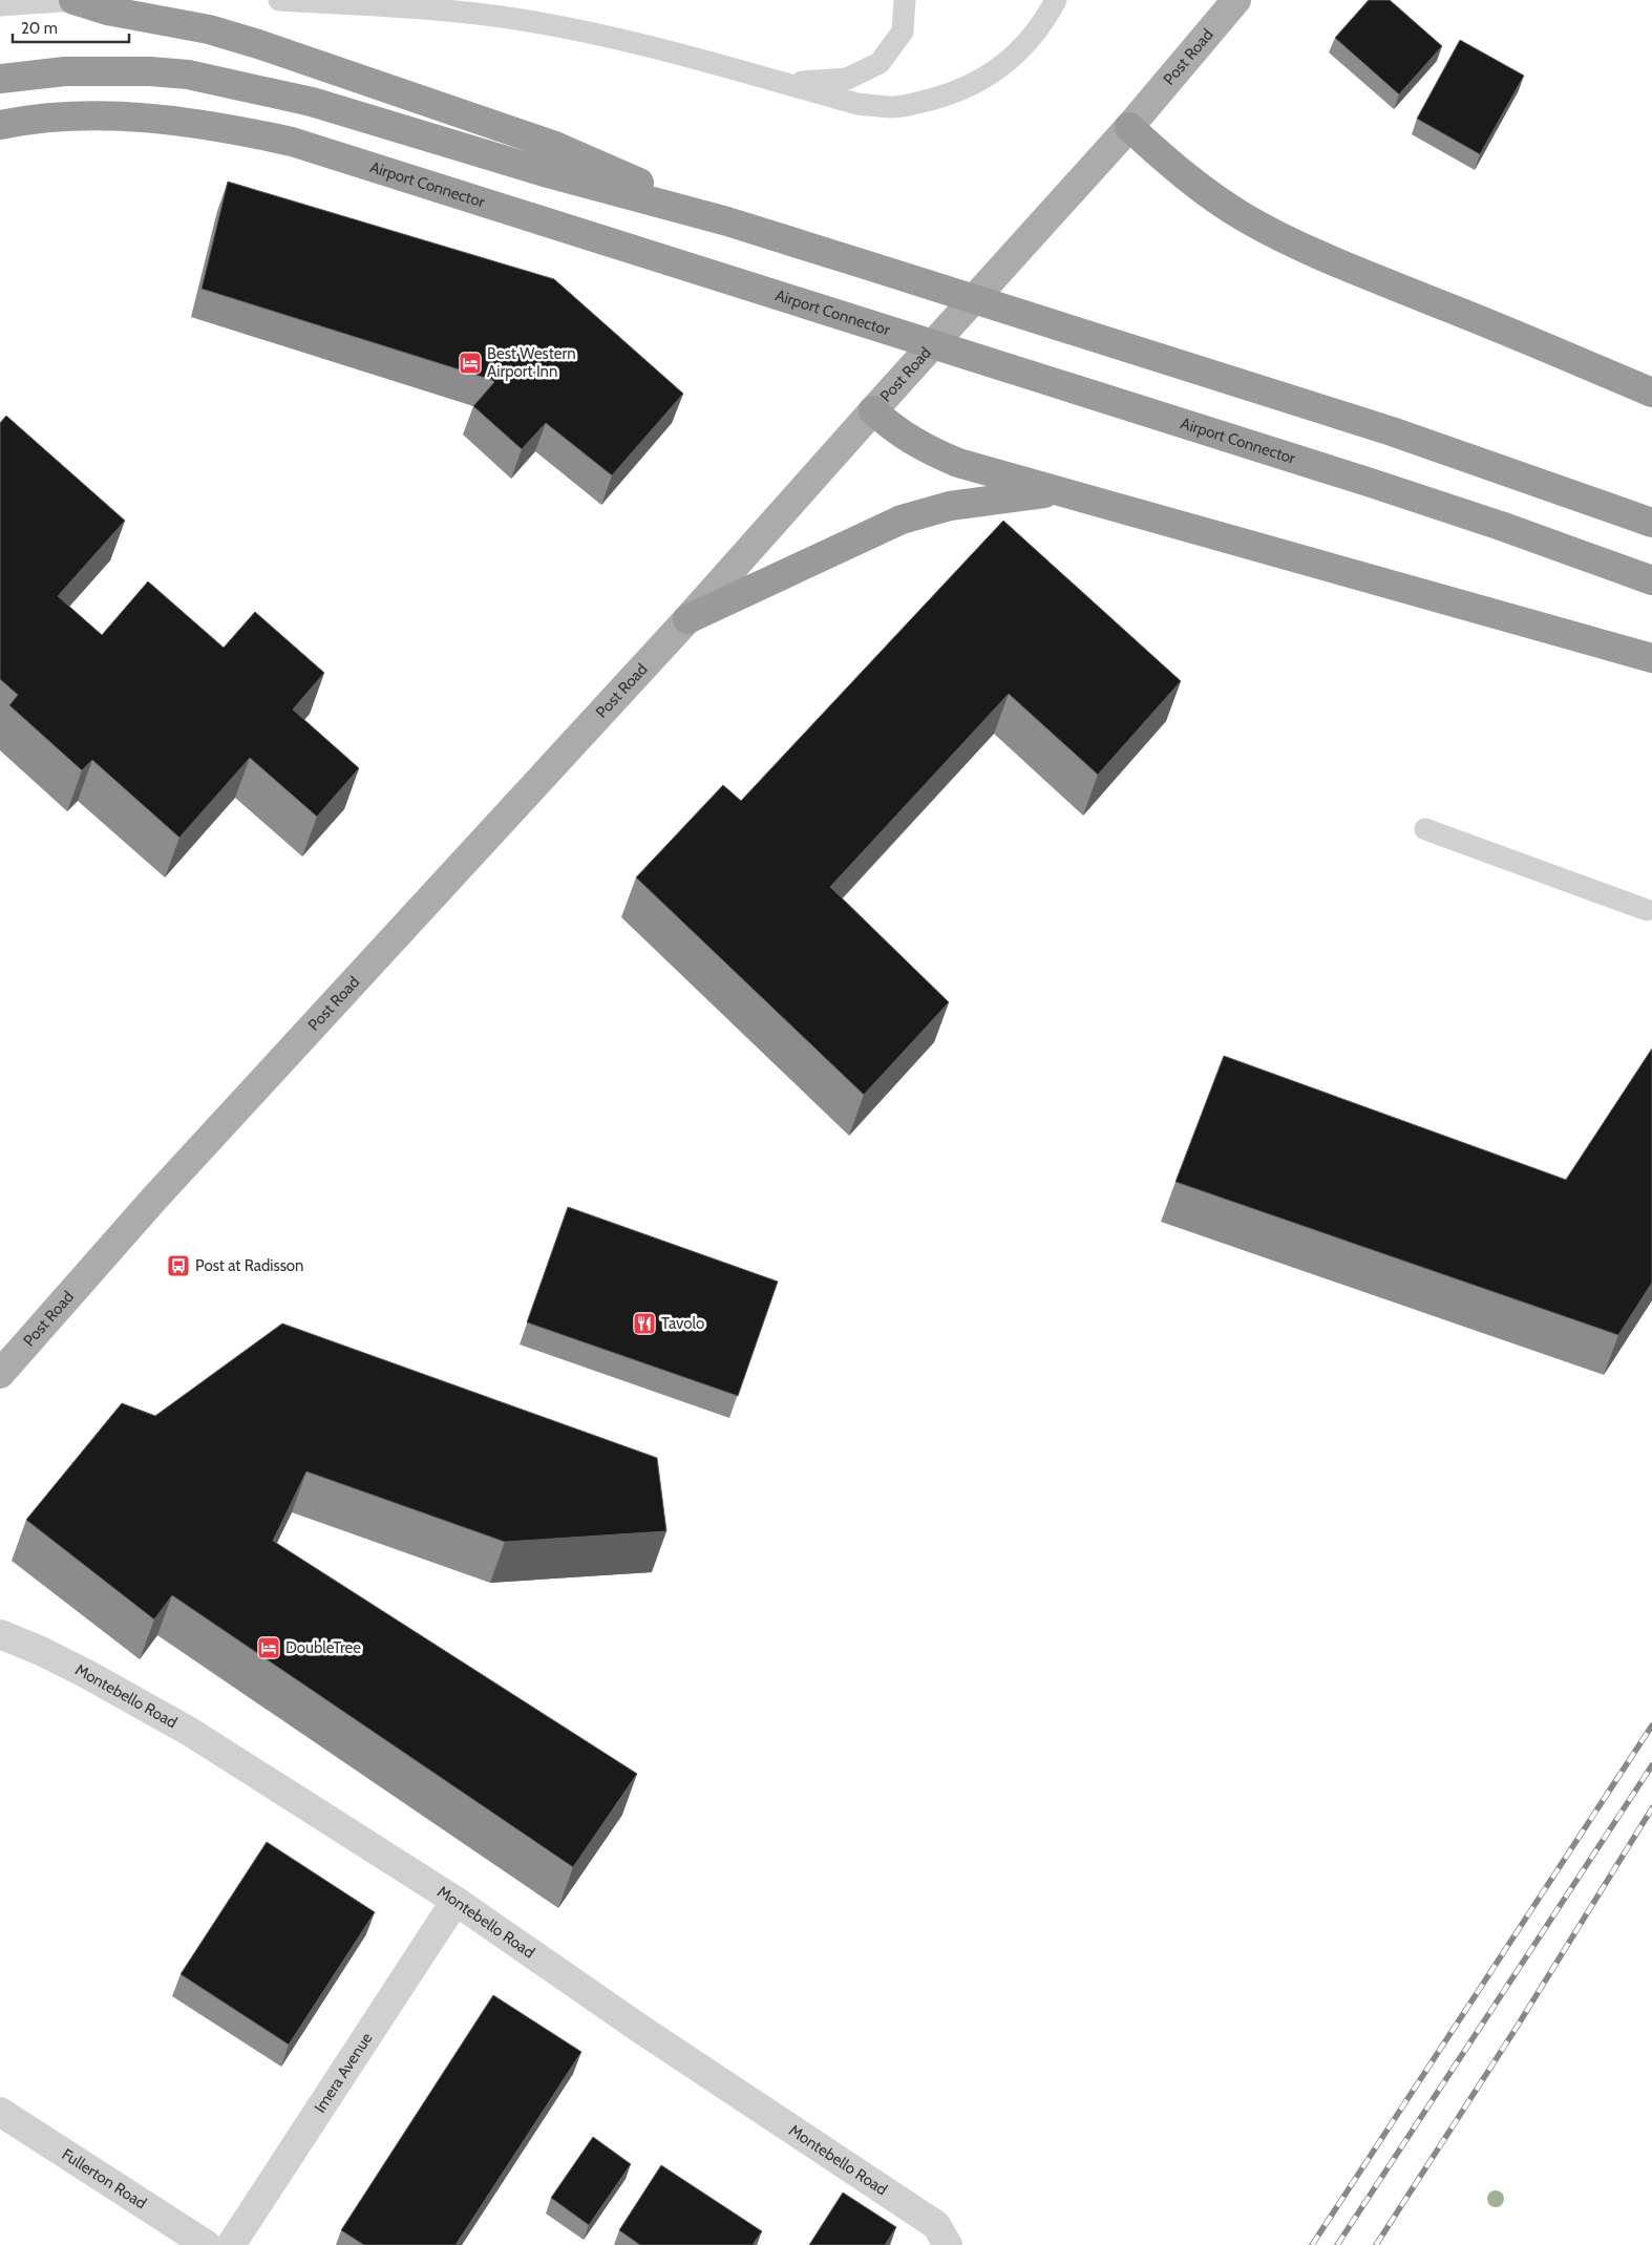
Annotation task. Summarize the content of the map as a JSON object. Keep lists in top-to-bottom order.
{
  "streets": {
    "highway": ["Airport Connector"],
    "main road": ["Post Road"],
    "street": ["Montebello Road", "Imera Avenue", "Fullerton Road"]
  },
  "crossings": [
    ["Montebello Road", "Imera Avenue"]
  ],
  "places": {
    "hotel": ["Best Western Airport Inn", "DoubleTree"],
    "bus stop": ["Post at Radisson"],
    "restaurant": ["Tavolo"]
  },
  "scale_bar": "20 m"
}
